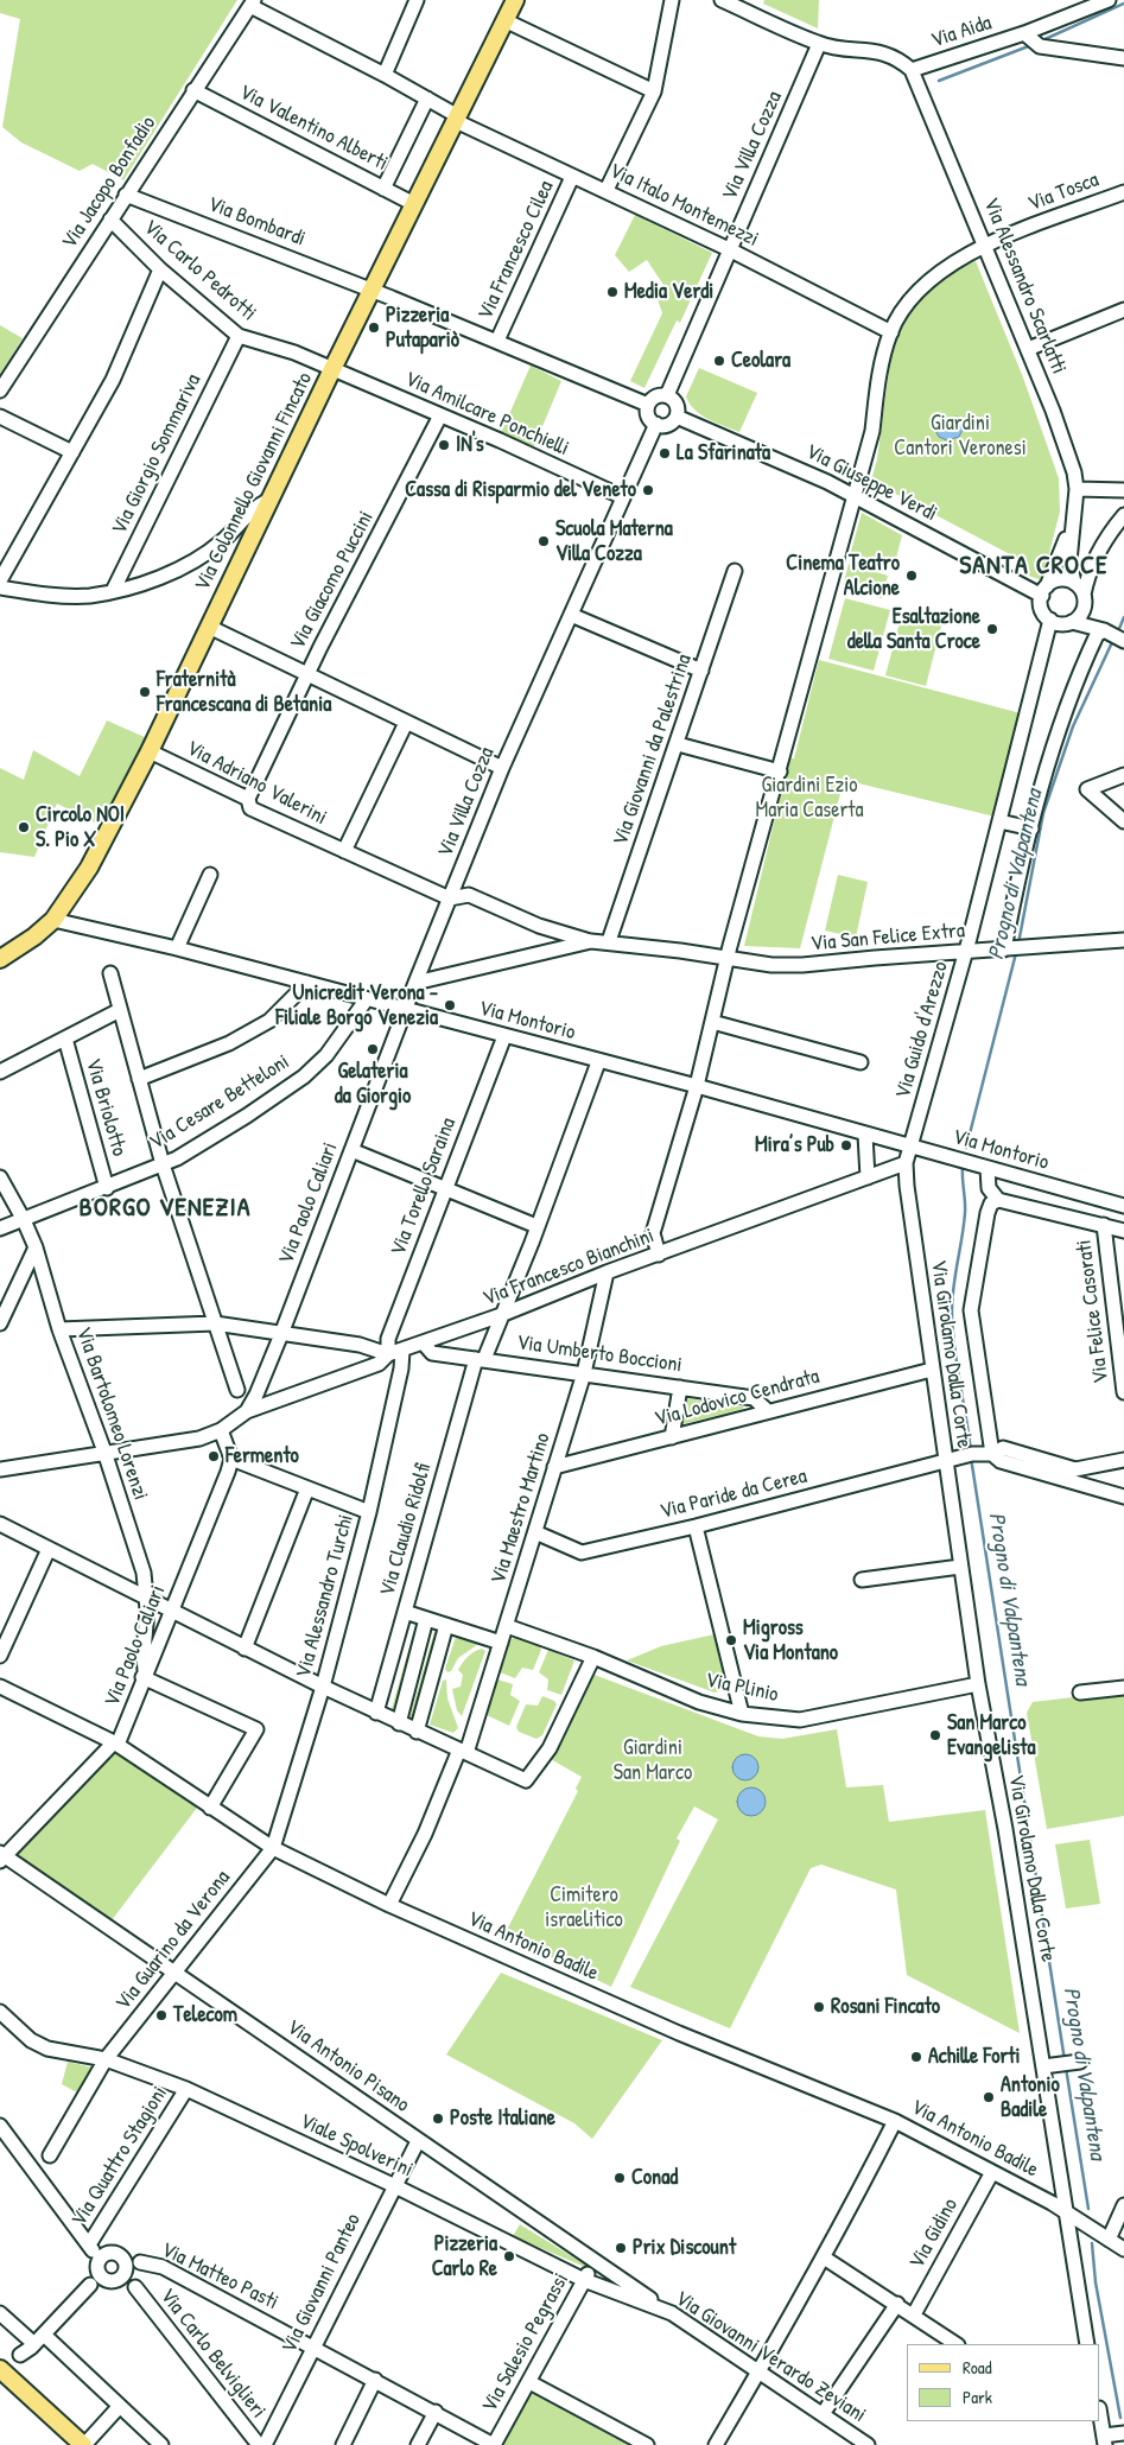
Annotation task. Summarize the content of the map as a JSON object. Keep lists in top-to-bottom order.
{
  "streets": {
    "main road": ["Via Colonnello Giovanni Fincato"],
    "street": [
      "Via Aida",
      "Via Valentino Alberti",
      "Via Villa Cozza",
      "Via Jacopo Bonfadio",
      "Via Tosca",
      "Via Italo Montemezzi",
      "Via Bombardi",
      "Via Francesco Cilea",
      "Via Carlo Pedrotti",
      "Via Alessandro Scarlatti",
      "Via Amilcare Ponchielli",
      "Via Giorgio Sommariva",
      "Via Giuseppe Verdi",
      "Via Giacomo Puccini",
      "Via Giovanni da Palestrina",
      "Via Adriano Valerini",
      "Via San Felice Extra",
      "Via Montorio",
      "Via Guido d'Arezzo",
      "Via Cesare Betteloni",
      "Via Briolotto",
      "Via Torello Saraina",
      "Via Paolo Caliari",
      "Via Francesco Bianchini",
      "Via Felice Casorati",
      "Via Umberto Boccioni",
      "Via Girolamo Dalla Corte",
      "Via Lodovico Cendrata",
      "Via Bartolomeo Lorenzi",
      "Via Paride da Cerea",
      "Via Maestro Martino",
      "Via Claudio Ridolfi",
      "Via Alessandro Turchi",
      "Via Plinio",
      "Via Guarino da Verona",
      "Via Antonio Badile",
      "Via Antonio Pisano",
      "Viale Spolverini",
      "Via Quattro Stagioni",
      "Via Gidino",
      "Via Matteo Pasti",
      "Via Giovanni Panteo",
      "Via Salesio Pegrassi",
      "Via Carlo Belviglieri",
      "Via Giovanni Verardo Zeviani"
    ]
  },
  "crossings": [
    ["Via Aida", "Via Alessandro Scarlatti"],
    ["Via Valentino Alberti", "Via Jacopo Bonfadio"],
    ["Via Valentino Alberti", "Via Colonnello Giovanni Fincato"],
    ["Via Villa Cozza", "Via Italo Montemezzi"],
    ["Via Villa Cozza", "Via Amilcare Ponchielli"],
    ["Via Villa Cozza", "Via Giuseppe Verdi"],
    ["Via Villa Cozza", "Via Adriano Valerini"],
    ["Via Villa Cozza", "Via San Felice Extra"],
    ["Via Villa Cozza", "Via Montorio"],
    ["Via Villa Cozza", "Via Paolo Caliari"],
    ["Via Jacopo Bonfadio", "Via Italo Montemezzi"],
    ["Via Jacopo Bonfadio", "Via Bombardi"],
    ["Via Jacopo Bonfadio", "Via Carlo Pedrotti"],
    ["Via Tosca", "Via Italo Montemezzi"],
    ["Via Tosca", "Via Alessandro Scarlatti"],
    ["Via Tosca", "Via Giuseppe Verdi"],
    ["Via Tosca", "Via San Felice Extra"],
    ["Via Italo Montemezzi", "Via Francesco Cilea"],
    ["Via Italo Montemezzi", "Via Colonnello Giovanni Fincato"],
    ["Via Bombardi", "Via Colonnello Giovanni Fincato"],
    ["Via Carlo Pedrotti", "Via Amilcare Ponchielli"],
    ["Via Carlo Pedrotti", "Via Giorgio Sommariva"],
    ["Via Carlo Pedrotti", "Via Colonnello Giovanni Fincato"],
    ["Via Alessandro Scarlatti", "Via Giuseppe Verdi"],
    ["Via Alessandro Scarlatti", "Via Guido d'Arezzo"],
    ["Via Amilcare Ponchielli", "Via Colonnello Giovanni Fincato"],
    ["Via Amilcare Ponchielli", "Via Giacomo Puccini"],
    ["Via Colonnello Giovanni Fincato", "Via Adriano Valerini"],
    ["Via Colonnello Giovanni Fincato", "Via Montorio"],
    ["Via Giuseppe Verdi", "Via Guido d'Arezzo"],
    ["Via Giacomo Puccini", "Via Adriano Valerini"],
    ["Via Giovanni da Palestrina", "Via San Felice Extra"],
    ["Via Adriano Valerini", "Via San Felice Extra"],
    ["Via San Felice Extra", "Via Guido d'Arezzo"],
    ["Via Montorio", "Via Guido d'Arezzo"],
    ["Via Montorio", "Via Cesare Betteloni"],
    ["Via Montorio", "Via Torello Saraina"],
    ["Via Montorio", "Via Paolo Caliari"],
    ["Via Montorio", "Via Girolamo Dalla Corte"],
    ["Via Montorio", "Via Claudio Ridolfi"],
    ["Via Guido d'Arezzo", "Via Girolamo Dalla Corte"],
    ["Via Cesare Betteloni", "Via Briolotto"],
    ["Via Cesare Betteloni", "Via Bartolomeo Lorenzi"],
    ["Via Torello Saraina", "Via Francesco Bianchini"],
    ["Via Paolo Caliari", "Via Francesco Bianchini"],
    ["Via Paolo Caliari", "Via Bartolomeo Lorenzi"],
    ["Via Paolo Caliari", "Via Antonio Badile"],
    ["Via Francesco Bianchini", "Via Umberto Boccioni"],
    ["Via Francesco Bianchini", "Via Girolamo Dalla Corte"],
    ["Via Francesco Bianchini", "Via Maestro Martino"],
    ["Via Francesco Bianchini", "Via Claudio Ridolfi"],
    ["Via Francesco Bianchini", "Via Alessandro Turchi"],
    ["Via Umberto Boccioni", "Via Lodovico Cendrata"],
    ["Via Umberto Boccioni", "Via Maestro Martino"],
    ["Via Umberto Boccioni", "Via Claudio Ridolfi"],
    ["Via Girolamo Dalla Corte", "Via Lodovico Cendrata"],
    ["Via Girolamo Dalla Corte", "Via Paride da Cerea"],
    ["Via Girolamo Dalla Corte", "Via Plinio"],
    ["Via Girolamo Dalla Corte", "Via Antonio Badile"],
    ["Via Lodovico Cendrata", "Via Maestro Martino"],
    ["Via Paride da Cerea", "Via Maestro Martino"],
    ["Via Maestro Martino", "Via Plinio"],
    ["Via Maestro Martino", "Via Antonio Badile"],
    ["Via Alessandro Turchi", "Via Guarino da Verona"],
    ["Via Alessandro Turchi", "Via Antonio Badile"],
    ["Via Guarino da Verona", "Via Antonio Badile"],
    ["Via Guarino da Verona", "Via Antonio Pisano"],
    ["Via Guarino da Verona", "Viale Spolverini"],
    ["Via Antonio Badile", "Via Gidino"],
    ["Via Antonio Pisano", "Via Giovanni Panteo"],
    ["Via Antonio Pisano", "Via Salesio Pegrassi"],
    ["Via Antonio Pisano", "Via Giovanni Verardo Zeviani"],
    ["Viale Spolverini", "Via Quattro Stagioni"],
    ["Viale Spolverini", "Via Giovanni Panteo"],
    ["Viale Spolverini", "Via Salesio Pegrassi"],
    ["Viale Spolverini", "Via Giovanni Verardo Zeviani"],
    ["Via Quattro Stagioni", "Via Matteo Pasti"],
    ["Via Quattro Stagioni", "Via Carlo Belviglieri"],
    ["Via Matteo Pasti", "Via Giovanni Panteo"],
    ["Via Matteo Pasti", "Via Salesio Pegrassi"],
    ["Via Matteo Pasti", "Via Carlo Belviglieri"],
    ["Via Salesio Pegrassi", "Via Giovanni Verardo Zeviani"]
  ],
  "districts": ["SANTA CROCE", "BORGO VENEZIA"],
  "water": ["Progno di Valpantena"],
  "parks": [
    "Giardini Cantori Veronesi",
    "Giardini Ezio Maria Caserta",
    "Giardini San Marco",
    "Cimitero israelitico"
  ],
  "places": [
    "Media Verdi",
    "Pizzeria Putapariò",
    "Ceolara",
    "IN's",
    "La Sfarinata",
    "Cassa di Risparmio del Veneto",
    "Scuola Materna Villa Cozza",
    "Cinema Teatro Alcione",
    "Esaltazione della Santa Croce",
    "Fraternità Francescana di Betania",
    "Circolo NOI S. Pio X",
    "Unicredit Verona - Filiale Borgo Venezia",
    "Gelateria da Giorgio",
    "Mira’s Pub",
    "Fermento",
    "Migross Via Montano",
    "San Marco Evangelista",
    "Rosani Fincato",
    "Telecom",
    "Achille Forti",
    "Antonio Badile",
    "Poste Italiane",
    "Conad",
    "Prix Discount",
    "Pizzeria Carlo Re"
  ],
  "legend": ["Road", "Park"]
}
